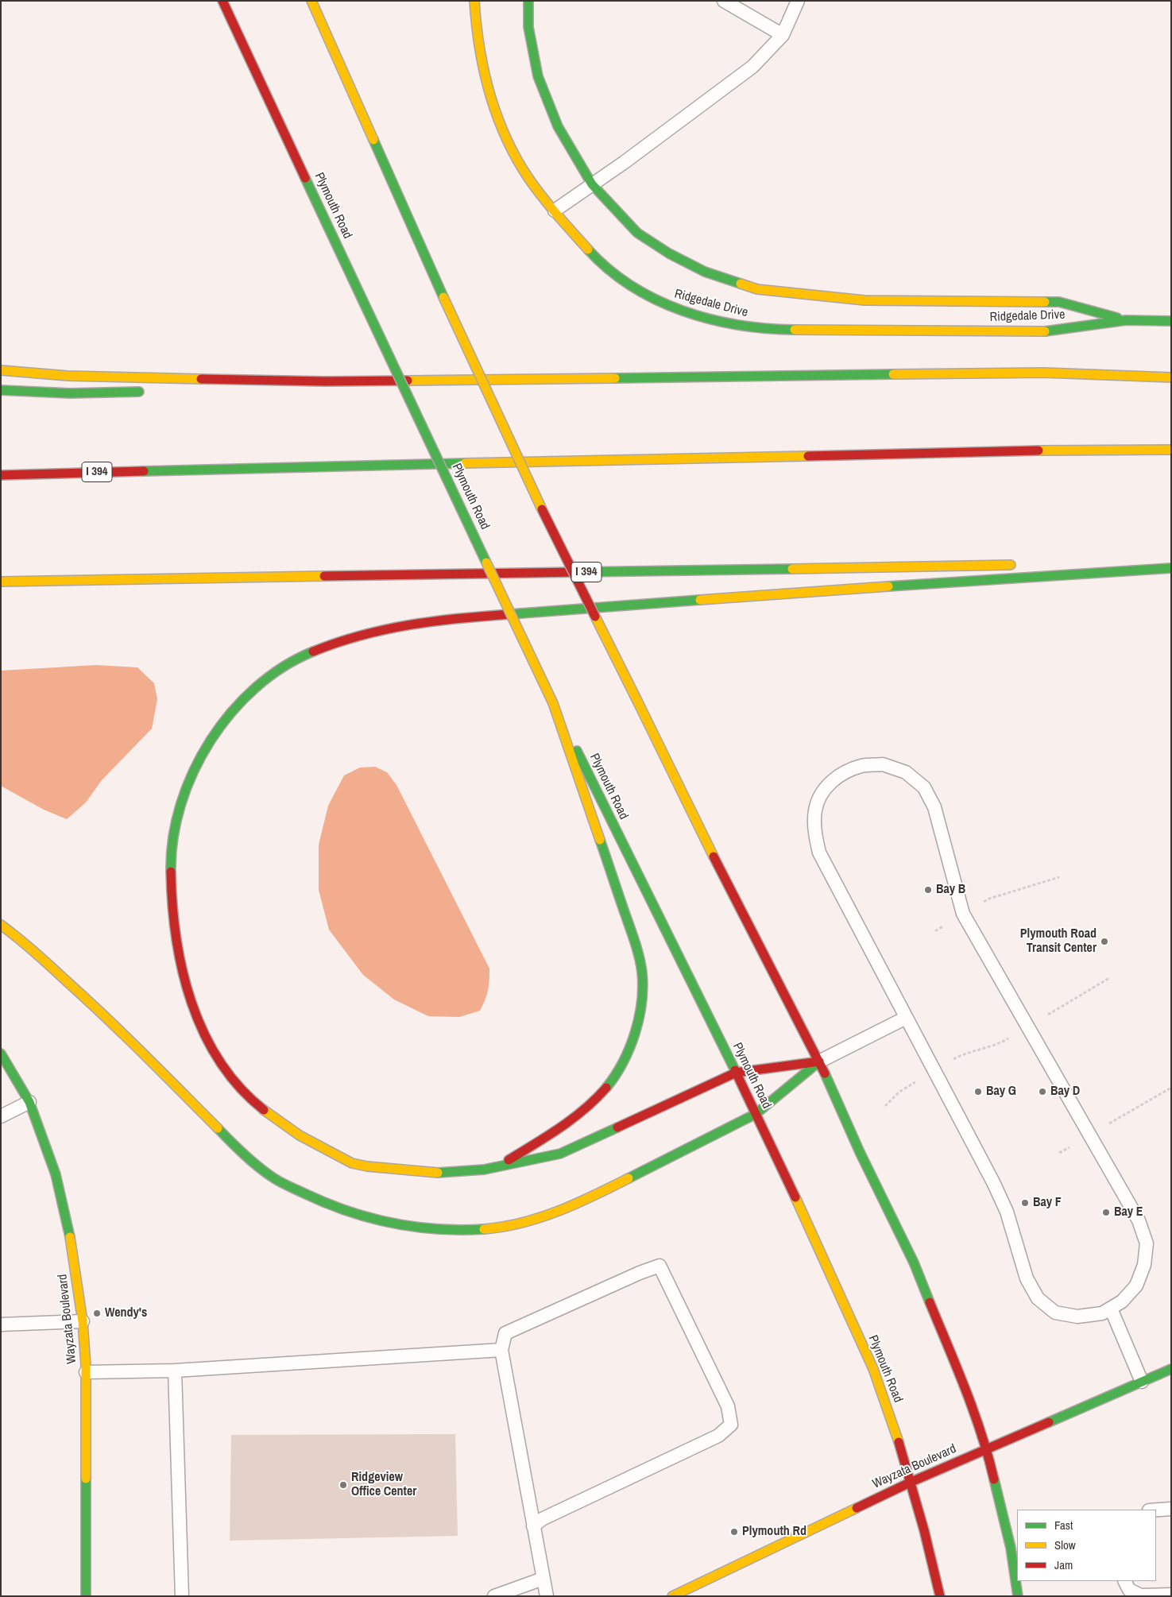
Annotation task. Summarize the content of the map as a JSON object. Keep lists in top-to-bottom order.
{
  "streets": {
    "main road": [
      "Plymouth Road",
      "Ridgedale Drive",
      "I 394",
      "Wayzata Boulevard"
    ]
  },
  "crossings": [
    ["Plymouth Road", "Wayzata Boulevard"]
  ],
  "places": [
    "Bay B",
    "Plymouth Road Transit Center",
    "Bay G",
    "Bay D",
    "Bay F",
    "Bay E",
    "Wendy's",
    "Ridgeview Office Center",
    "Plymouth Rd"
  ],
  "legend": ["Fast", "Slow", "Jam"]
}
